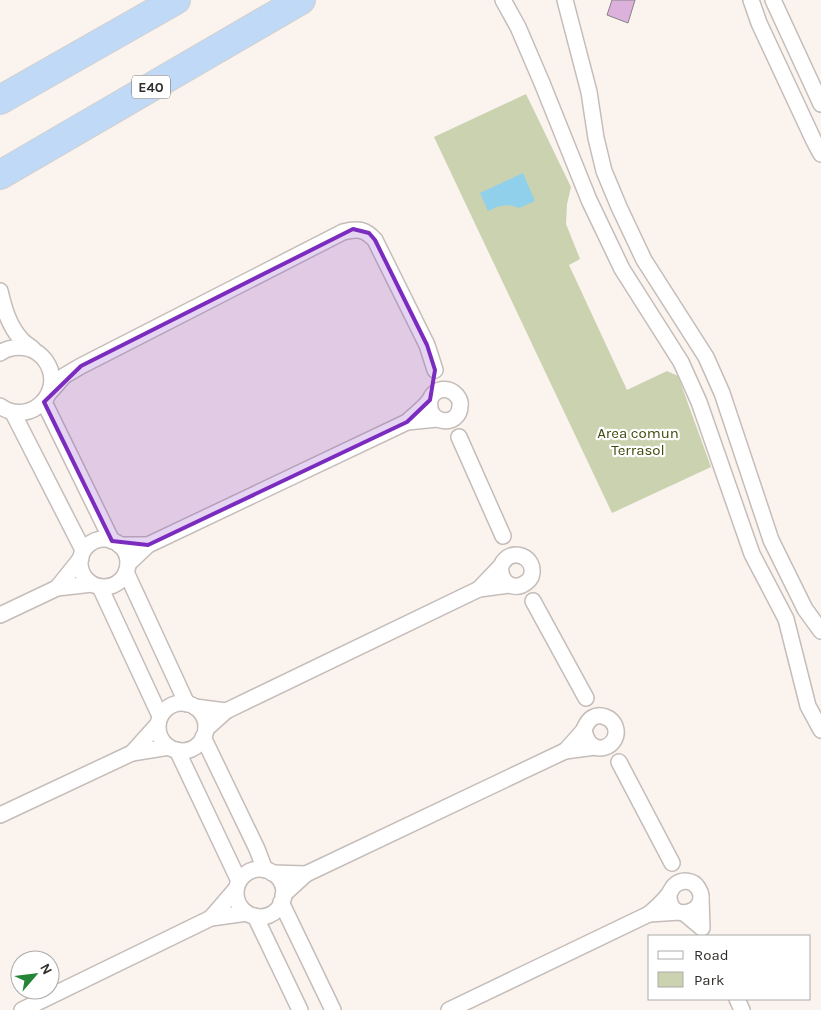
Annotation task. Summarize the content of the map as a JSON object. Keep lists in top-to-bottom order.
{
  "streets": {
    "highway": ["E40"]
  },
  "parks": ["Area comun Terrasol"],
  "legend": ["Road", "Park"],
  "north": "top right"
}
